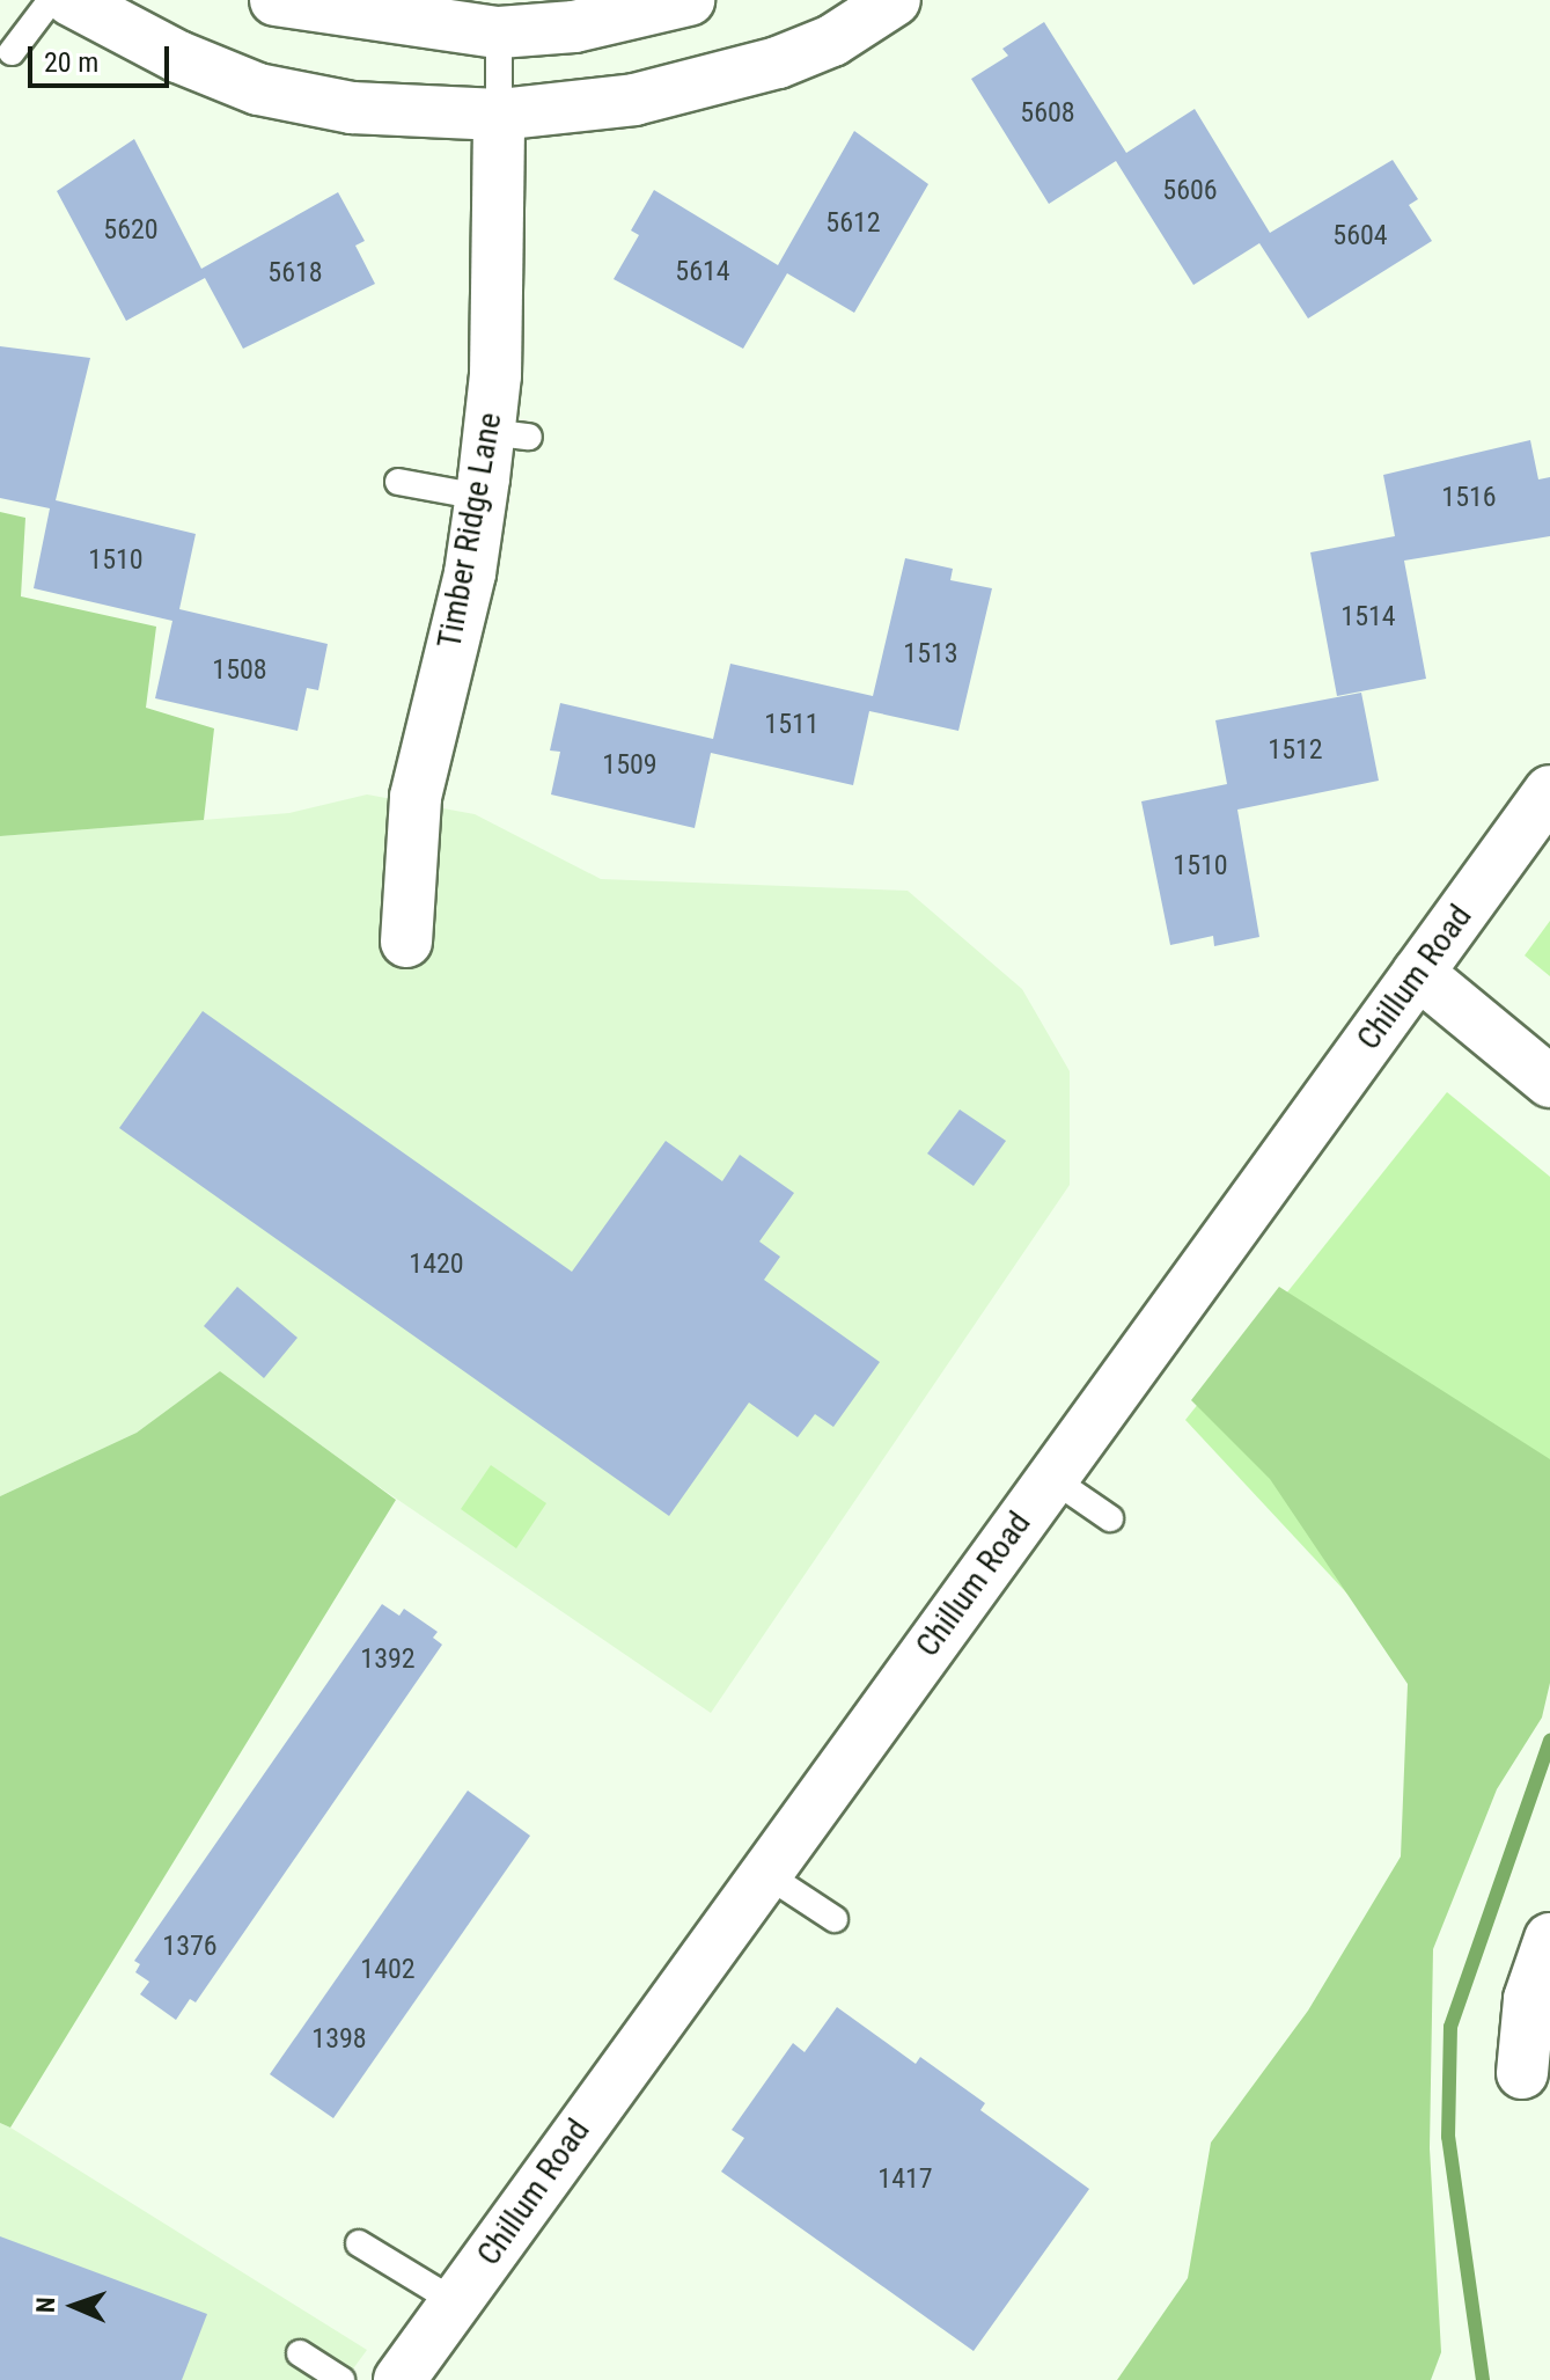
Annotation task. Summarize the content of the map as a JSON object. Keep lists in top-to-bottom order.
{
  "streets": {
    "street": ["Timber Ridge Lane", "Chillum Road"]
  },
  "house_numbers": [
    "5608",
    "5606",
    "5612",
    "5620",
    "5604",
    "5614",
    "5618",
    "1516",
    "1510",
    "1514",
    "1513",
    "1508",
    "1511",
    "1512",
    "1509",
    "1510",
    "1420",
    "1392",
    "1376",
    "1402",
    "1398",
    "1417"
  ],
  "scale_bar": "20 m",
  "north": "left"
}
